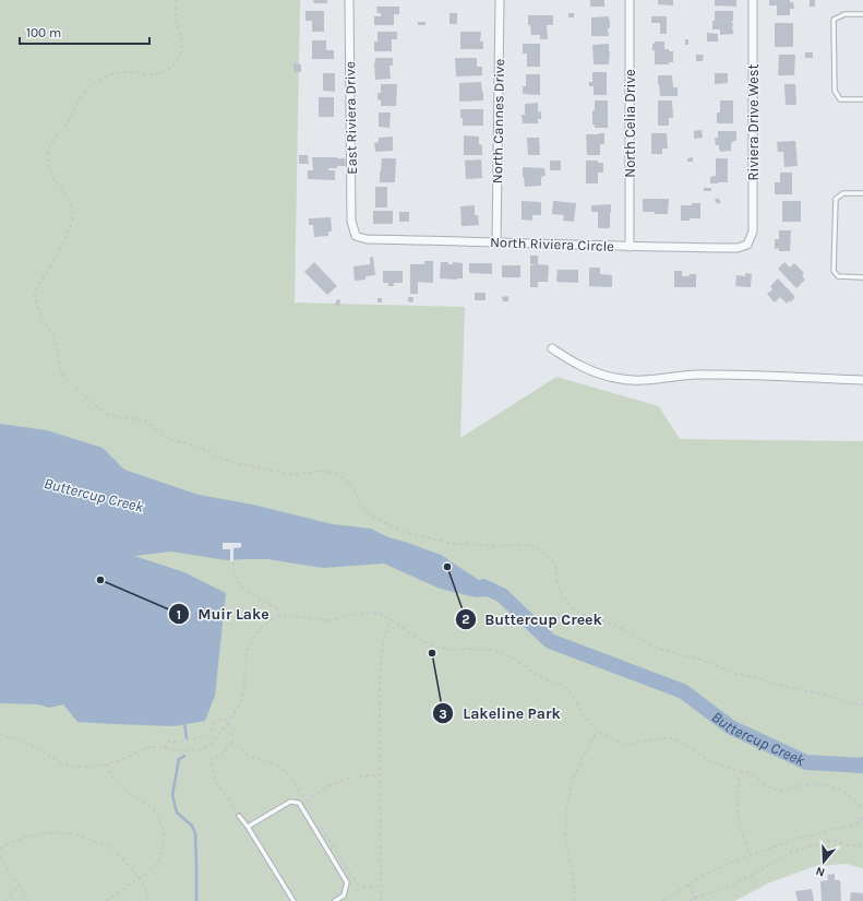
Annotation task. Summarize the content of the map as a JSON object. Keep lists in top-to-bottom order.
{
  "streets": {
    "street": [
      "East Riviera Drive",
      "North Cannes Drive",
      "Riviera Drive West",
      "North Celia Drive",
      "North Riviera Circle"
    ]
  },
  "crossings": [
    ["East Riviera Drive", "North Riviera Circle"],
    ["North Cannes Drive", "North Riviera Circle"],
    ["Riviera Drive West", "North Riviera Circle"],
    ["North Celia Drive", "North Riviera Circle"]
  ],
  "water": ["Buttercup Creek"],
  "places": ["Buttercup Creek", "Muir Lake", "Lakeline Park"],
  "scale_bar": "100 m",
  "north": "bottom"
}
